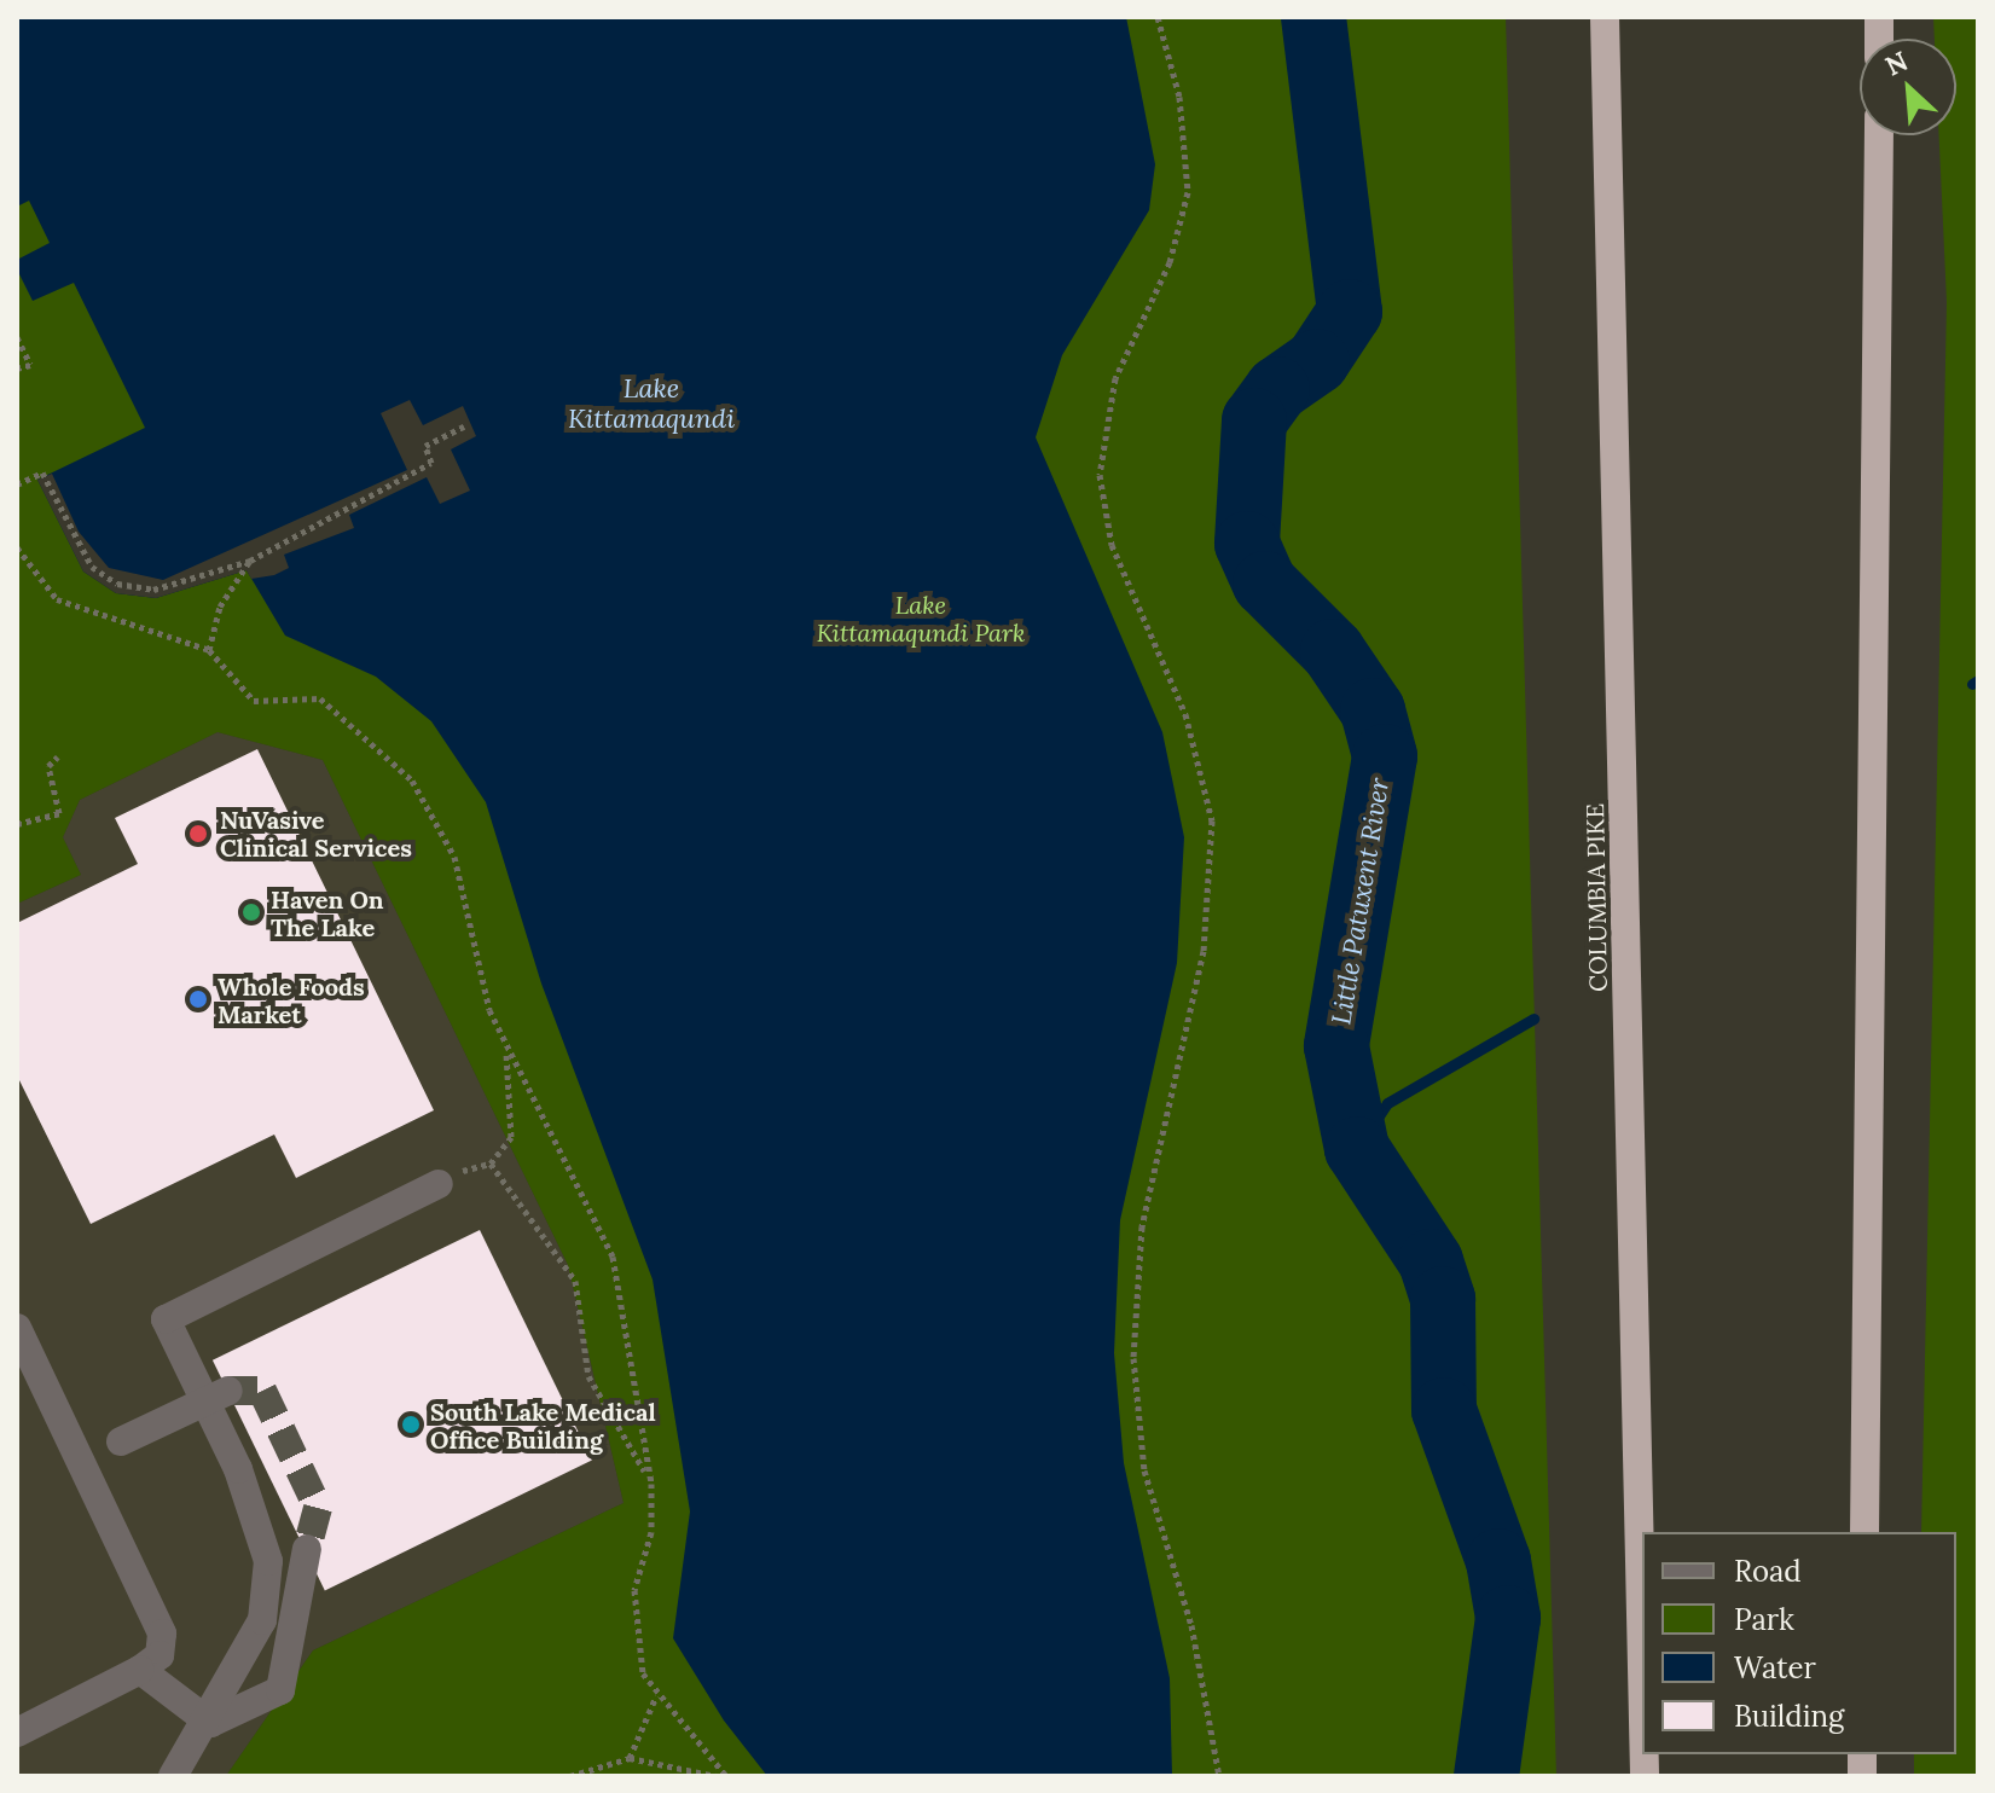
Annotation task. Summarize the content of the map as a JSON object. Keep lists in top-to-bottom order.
{
  "streets": {
    "highway": ["COLUMBIA PIKE"]
  },
  "water": ["Lake Kittamaqundi", "Little Patuxent River"],
  "parks": ["Lake Kittamaqundi Park"],
  "places": [
    "NuVasive Clinical Services",
    "Haven On The Lake",
    "Whole Foods Market",
    "South Lake Medical Office Building"
  ],
  "legend": [
    "Road",
    "Park",
    "Water",
    "Building"
  ],
  "north": "top left"
}
